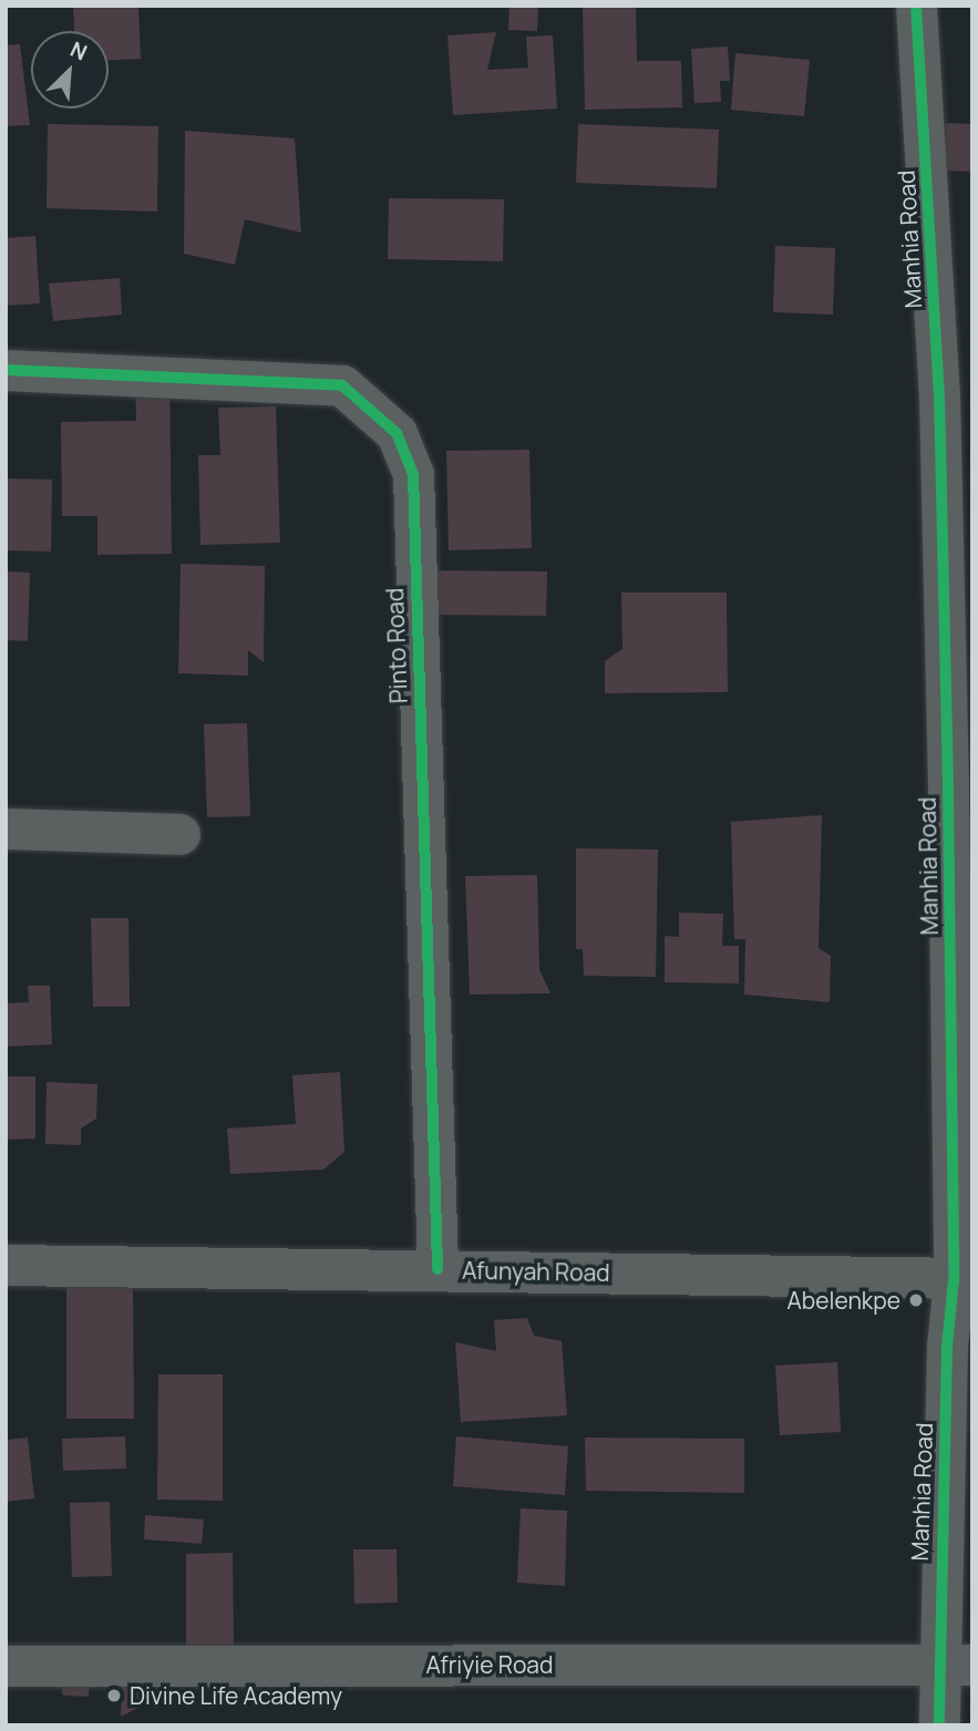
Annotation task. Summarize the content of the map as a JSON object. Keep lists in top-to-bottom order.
{
  "streets": {
    "street": [
      "Manhia Road",
      "Pinto Road",
      "Afunyah Road",
      "Afriyie Road"
    ]
  },
  "crossings": [
    ["Manhia Road", "Afunyah Road"],
    ["Manhia Road", "Afriyie Road"],
    ["Pinto Road", "Afunyah Road"]
  ],
  "places": ["Abelenkpe", "Divine Life Academy"],
  "north": "top right"
}
